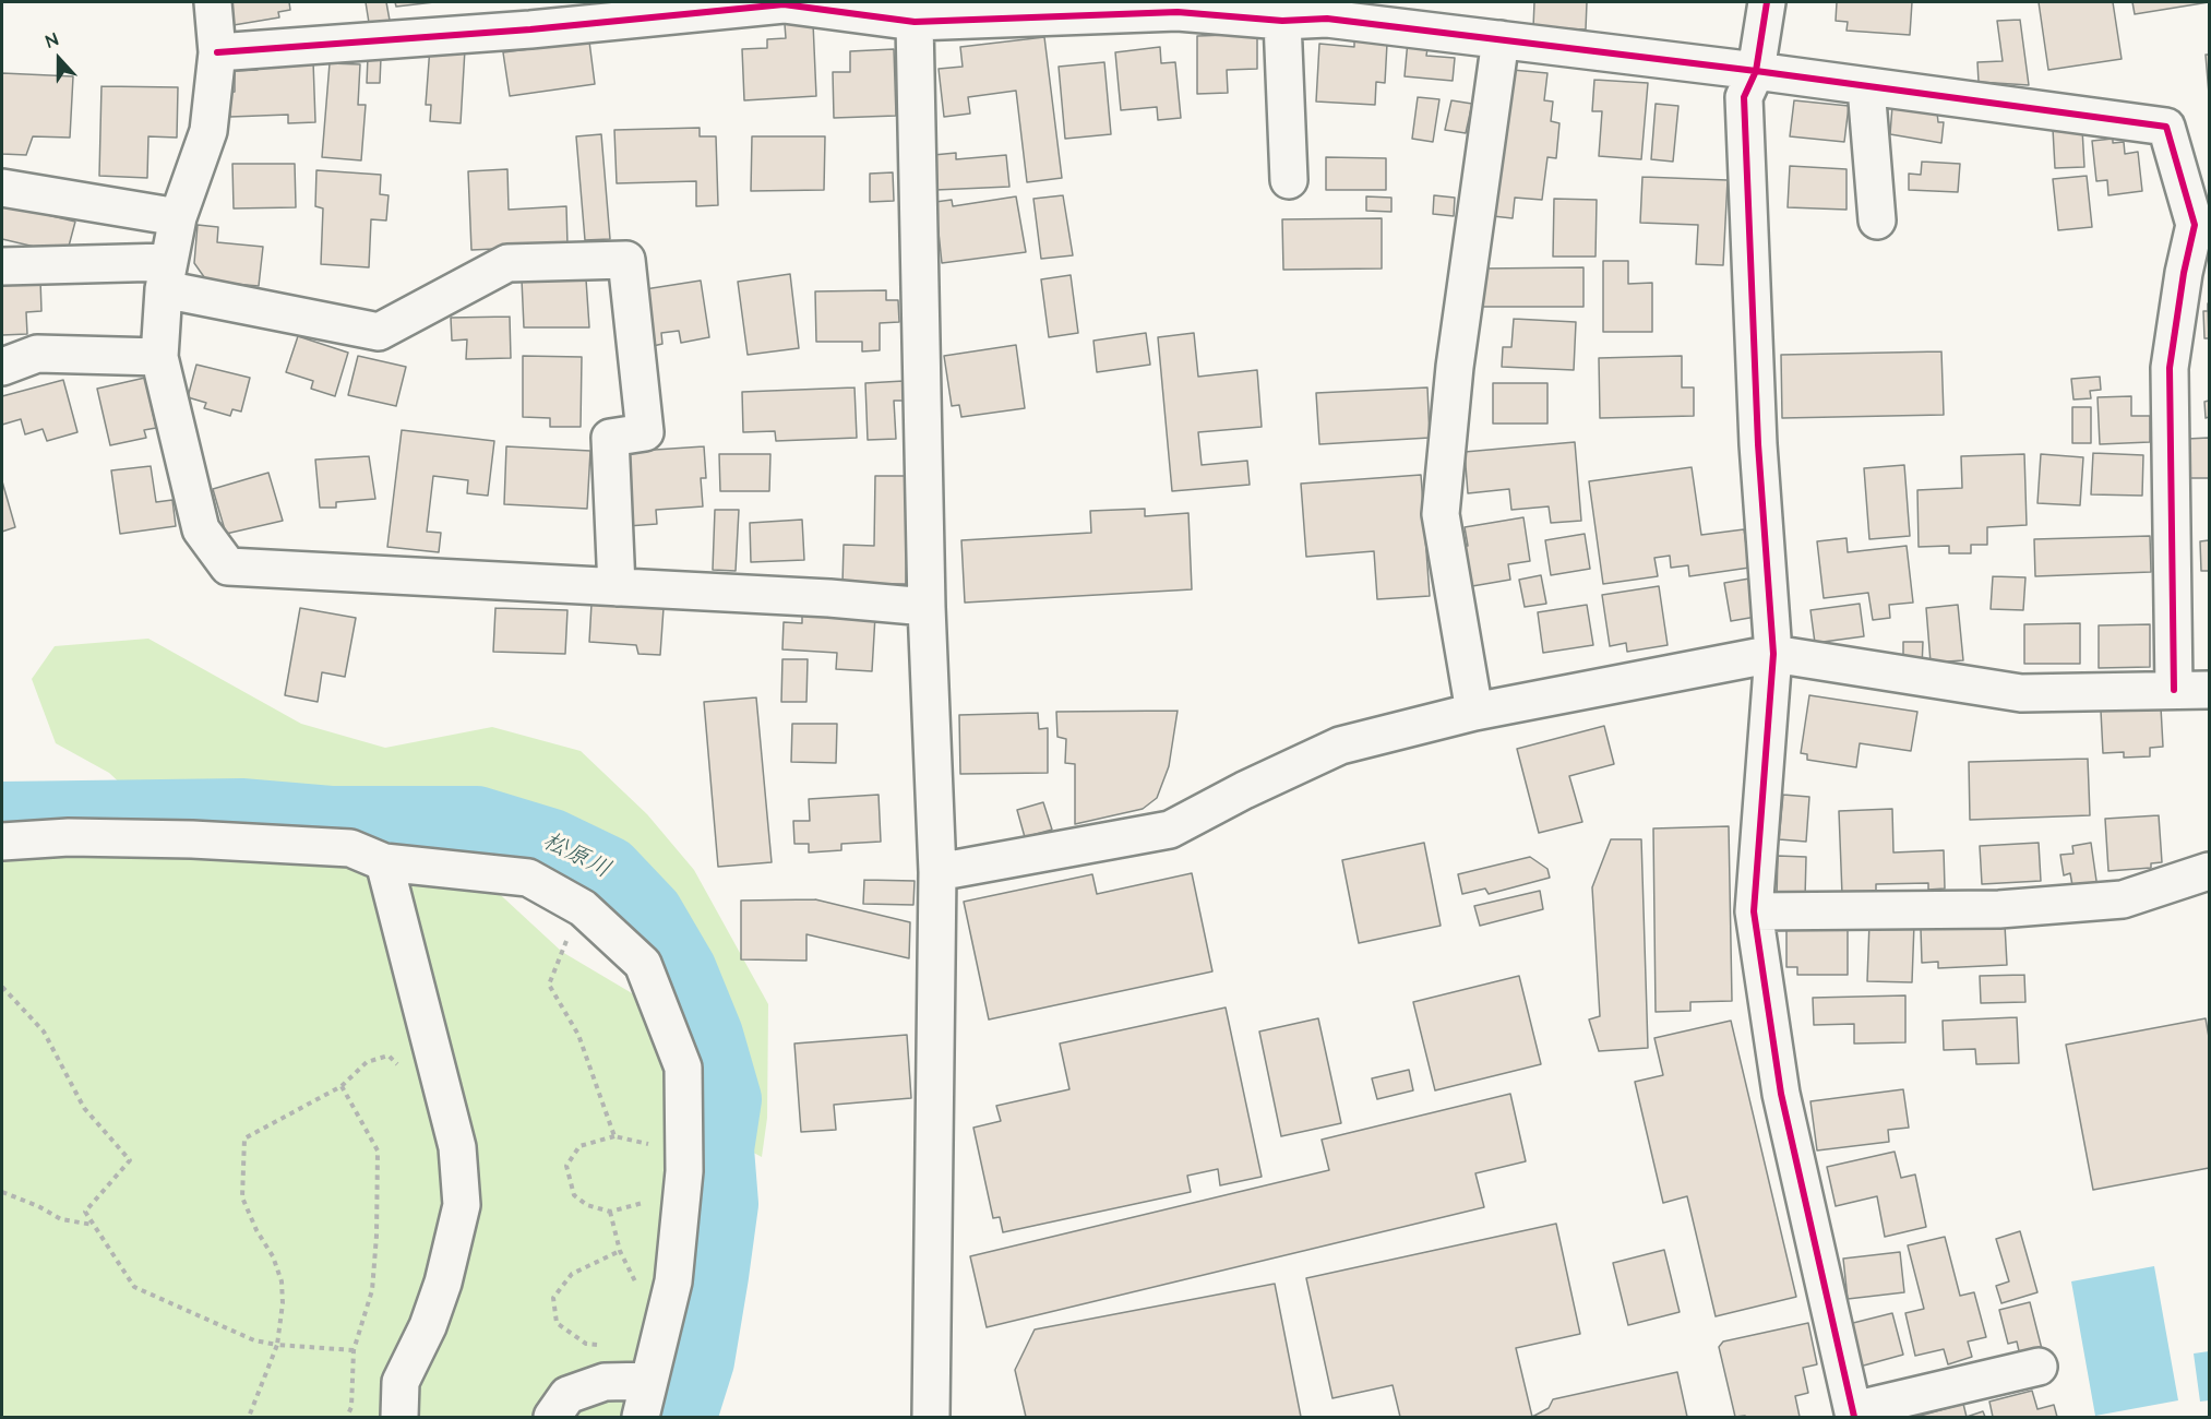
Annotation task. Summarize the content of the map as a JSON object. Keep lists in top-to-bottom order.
{
  "water": ["松原川"],
  "north": "top"
}
